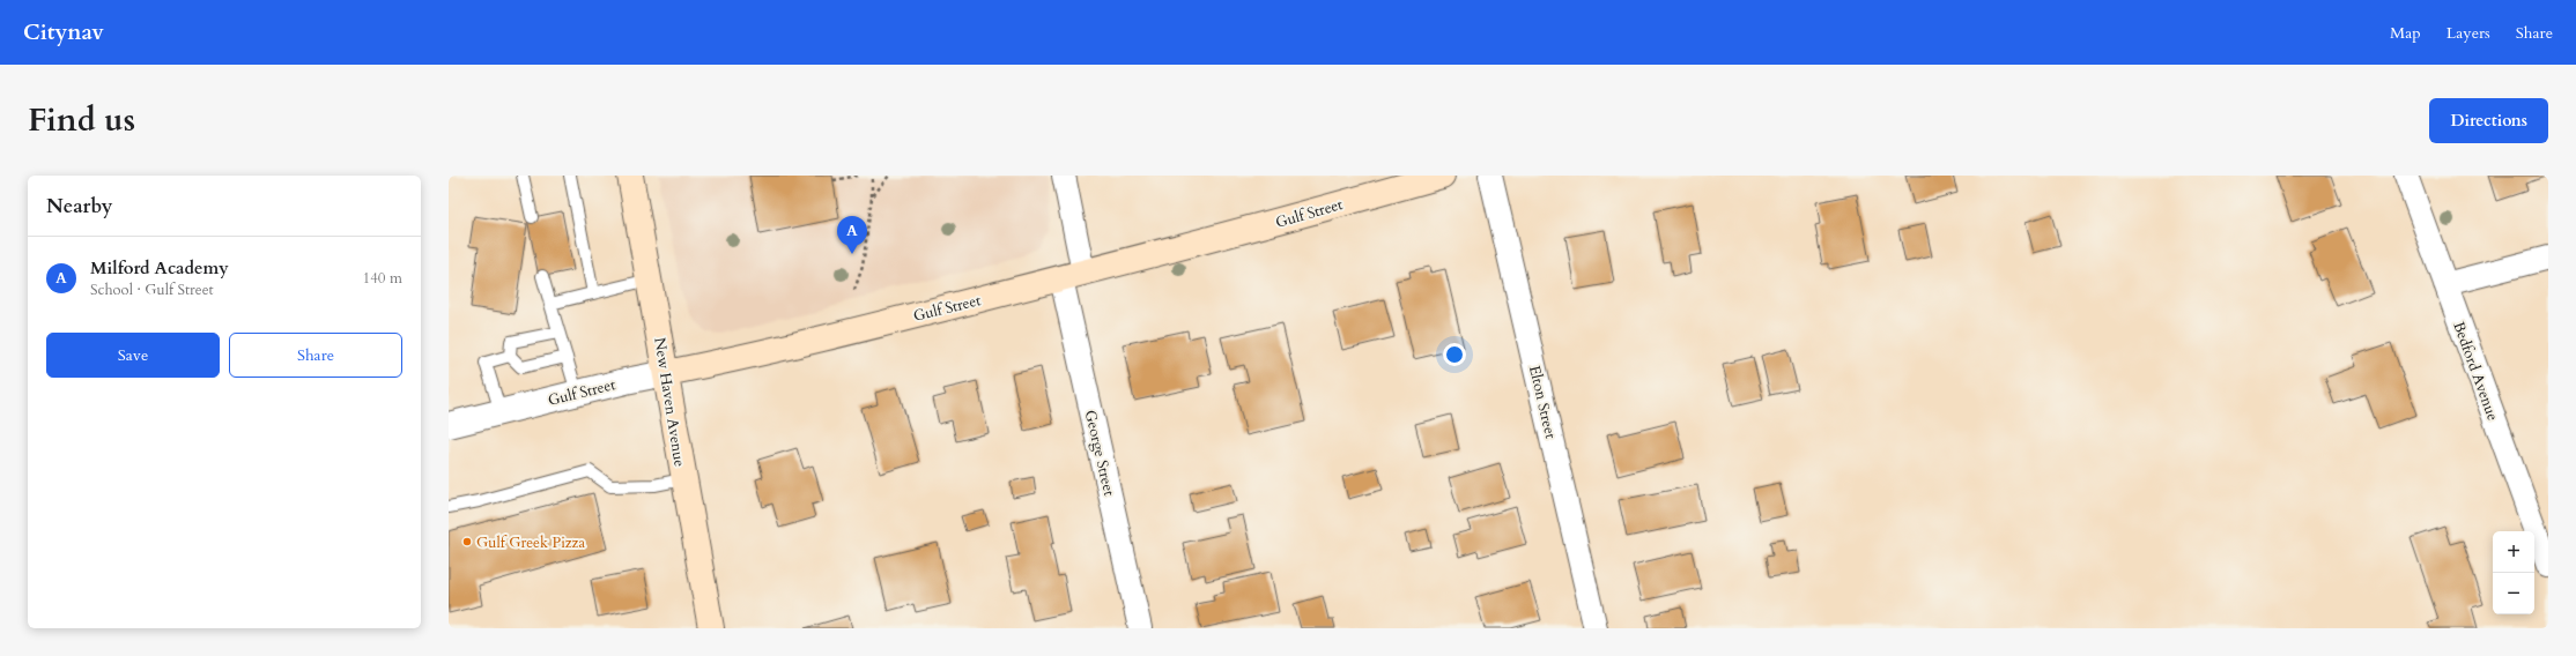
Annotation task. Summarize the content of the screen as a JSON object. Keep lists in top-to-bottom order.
{
  "streets": {
    "main road": ["Gulf Street", "New Haven Avenue"],
    "street": ["Bedford Avenue", "Elton Street", "George Street"]
  },
  "crossings": [
    ["Gulf Street", "New Haven Avenue"],
    ["Gulf Street", "George Street"]
  ],
  "places": ["Gulf Greek Pizza"],
  "page": {
    "header": "Citynav",
    "nav": ["Map", "Layers", "Share"],
    "title": "Find us",
    "buttons": [
      "Directions",
      ["Save", "Share"]
    ],
    "heading": "Nearby",
    "pins": "A",
    "list": [
      {
        "mark": "A",
        "name": "Milford Academy",
        "note": "School · Gulf Street",
        "value": "140 m"
      }
    ],
    "map_buttons": ["+", "−"]
  }
}
